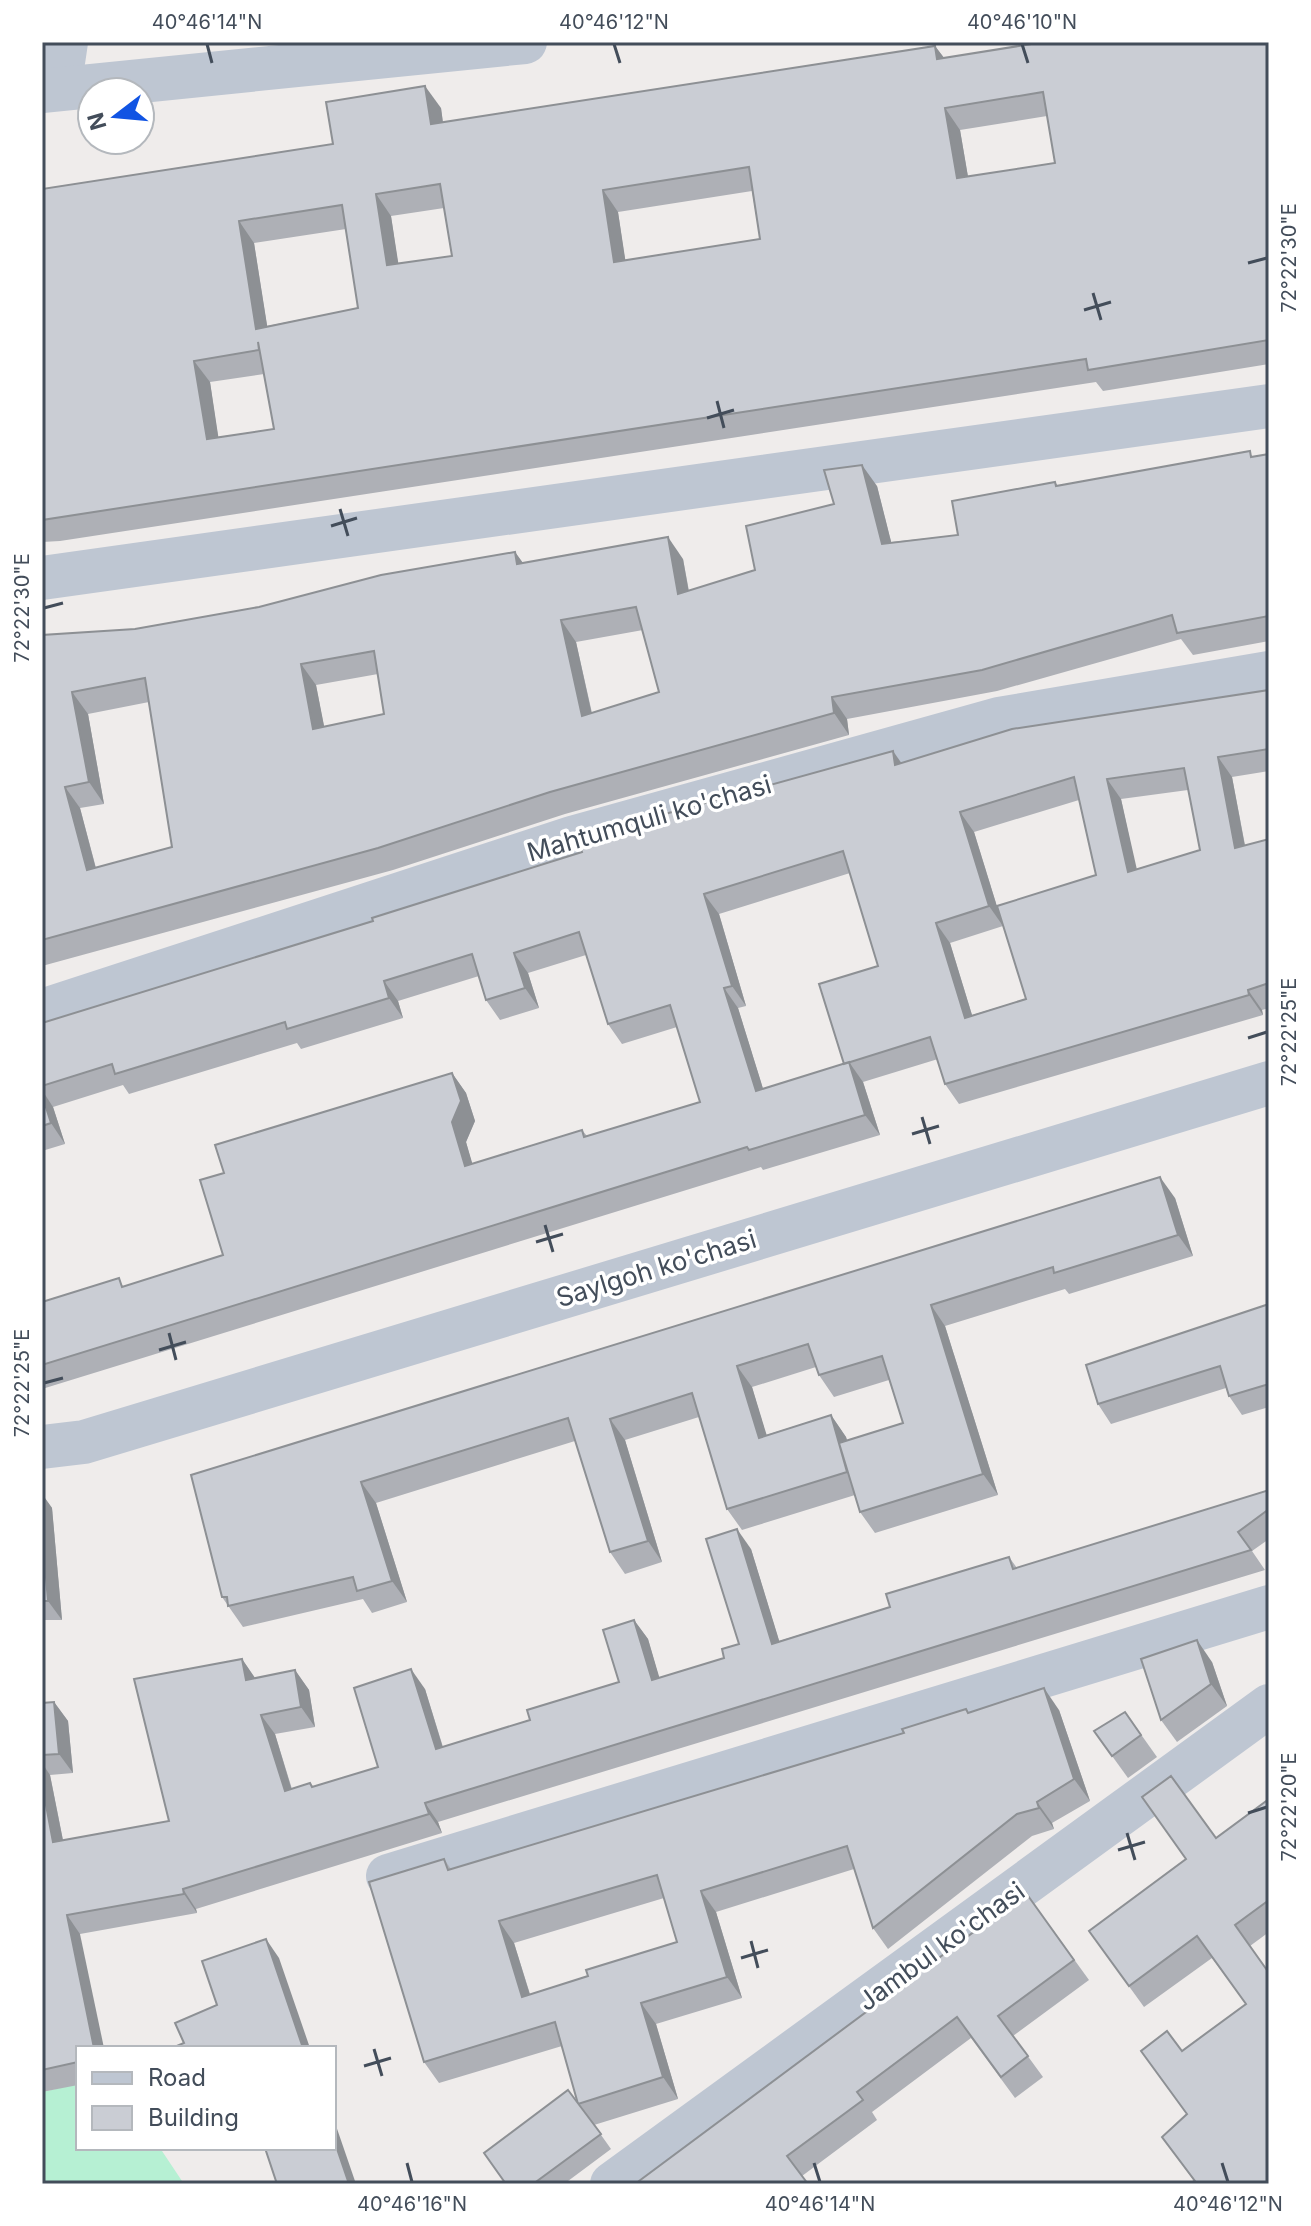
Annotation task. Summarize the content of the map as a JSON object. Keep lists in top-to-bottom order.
{
  "streets": {
    "street": ["Mahtumquli ko'chasi", "Saylgoh ko'chasi", "Jambul ko'chasi"]
  },
  "legend": ["Road", "Building"],
  "north": "left",
  "coordinates": [
    "40°46'14\"N",
    "40°46'12\"N",
    "40°46'10\"N",
    "72°22'30\"E",
    "72°22'25\"E",
    "72°22'20\"E",
    "40°46'16\"N"
  ]
}
